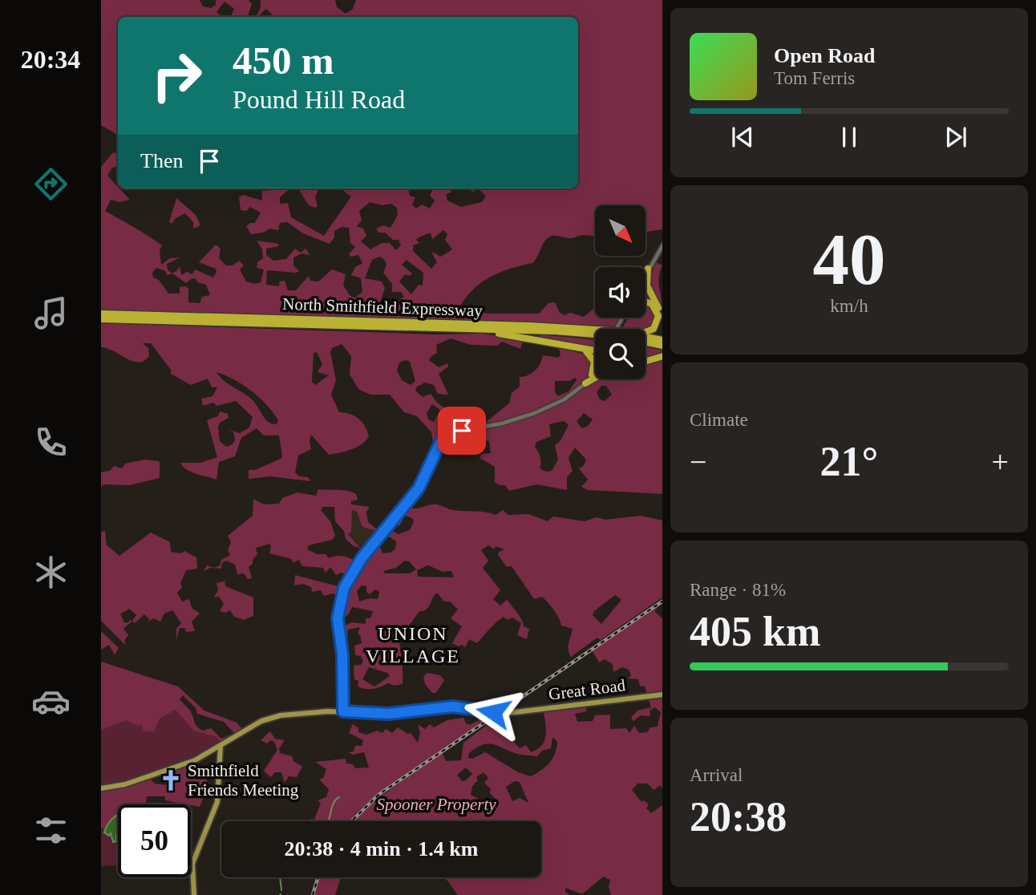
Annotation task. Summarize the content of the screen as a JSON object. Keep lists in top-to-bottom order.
{
  "streets": {
    "highway": ["North Smithfield Expressway"],
    "main road": ["Great Road"]
  },
  "districts": ["UNION VILLAGE"],
  "parks": ["Spooner Property"],
  "places": {
    "church": ["Smithfield Friends Meeting"]
  },
  "north": "bottom right",
  "page": {
    "tabs": "20:34",
    "turn": ["450 m", "Pound Hill Road"],
    "song": ["Open Road", "Tom Ferris"],
    "then": "Then",
    "tile": [
      ["40", "km/h"],
      "Climate",
      ["Range · 81%", "405 km"],
      ["Arrival", "20:38"]
    ],
    "heat": ["−", "21°", "+"],
    "limit": "50",
    "trip": "20:38 · 4 min · 1.4 km"
  }
}
